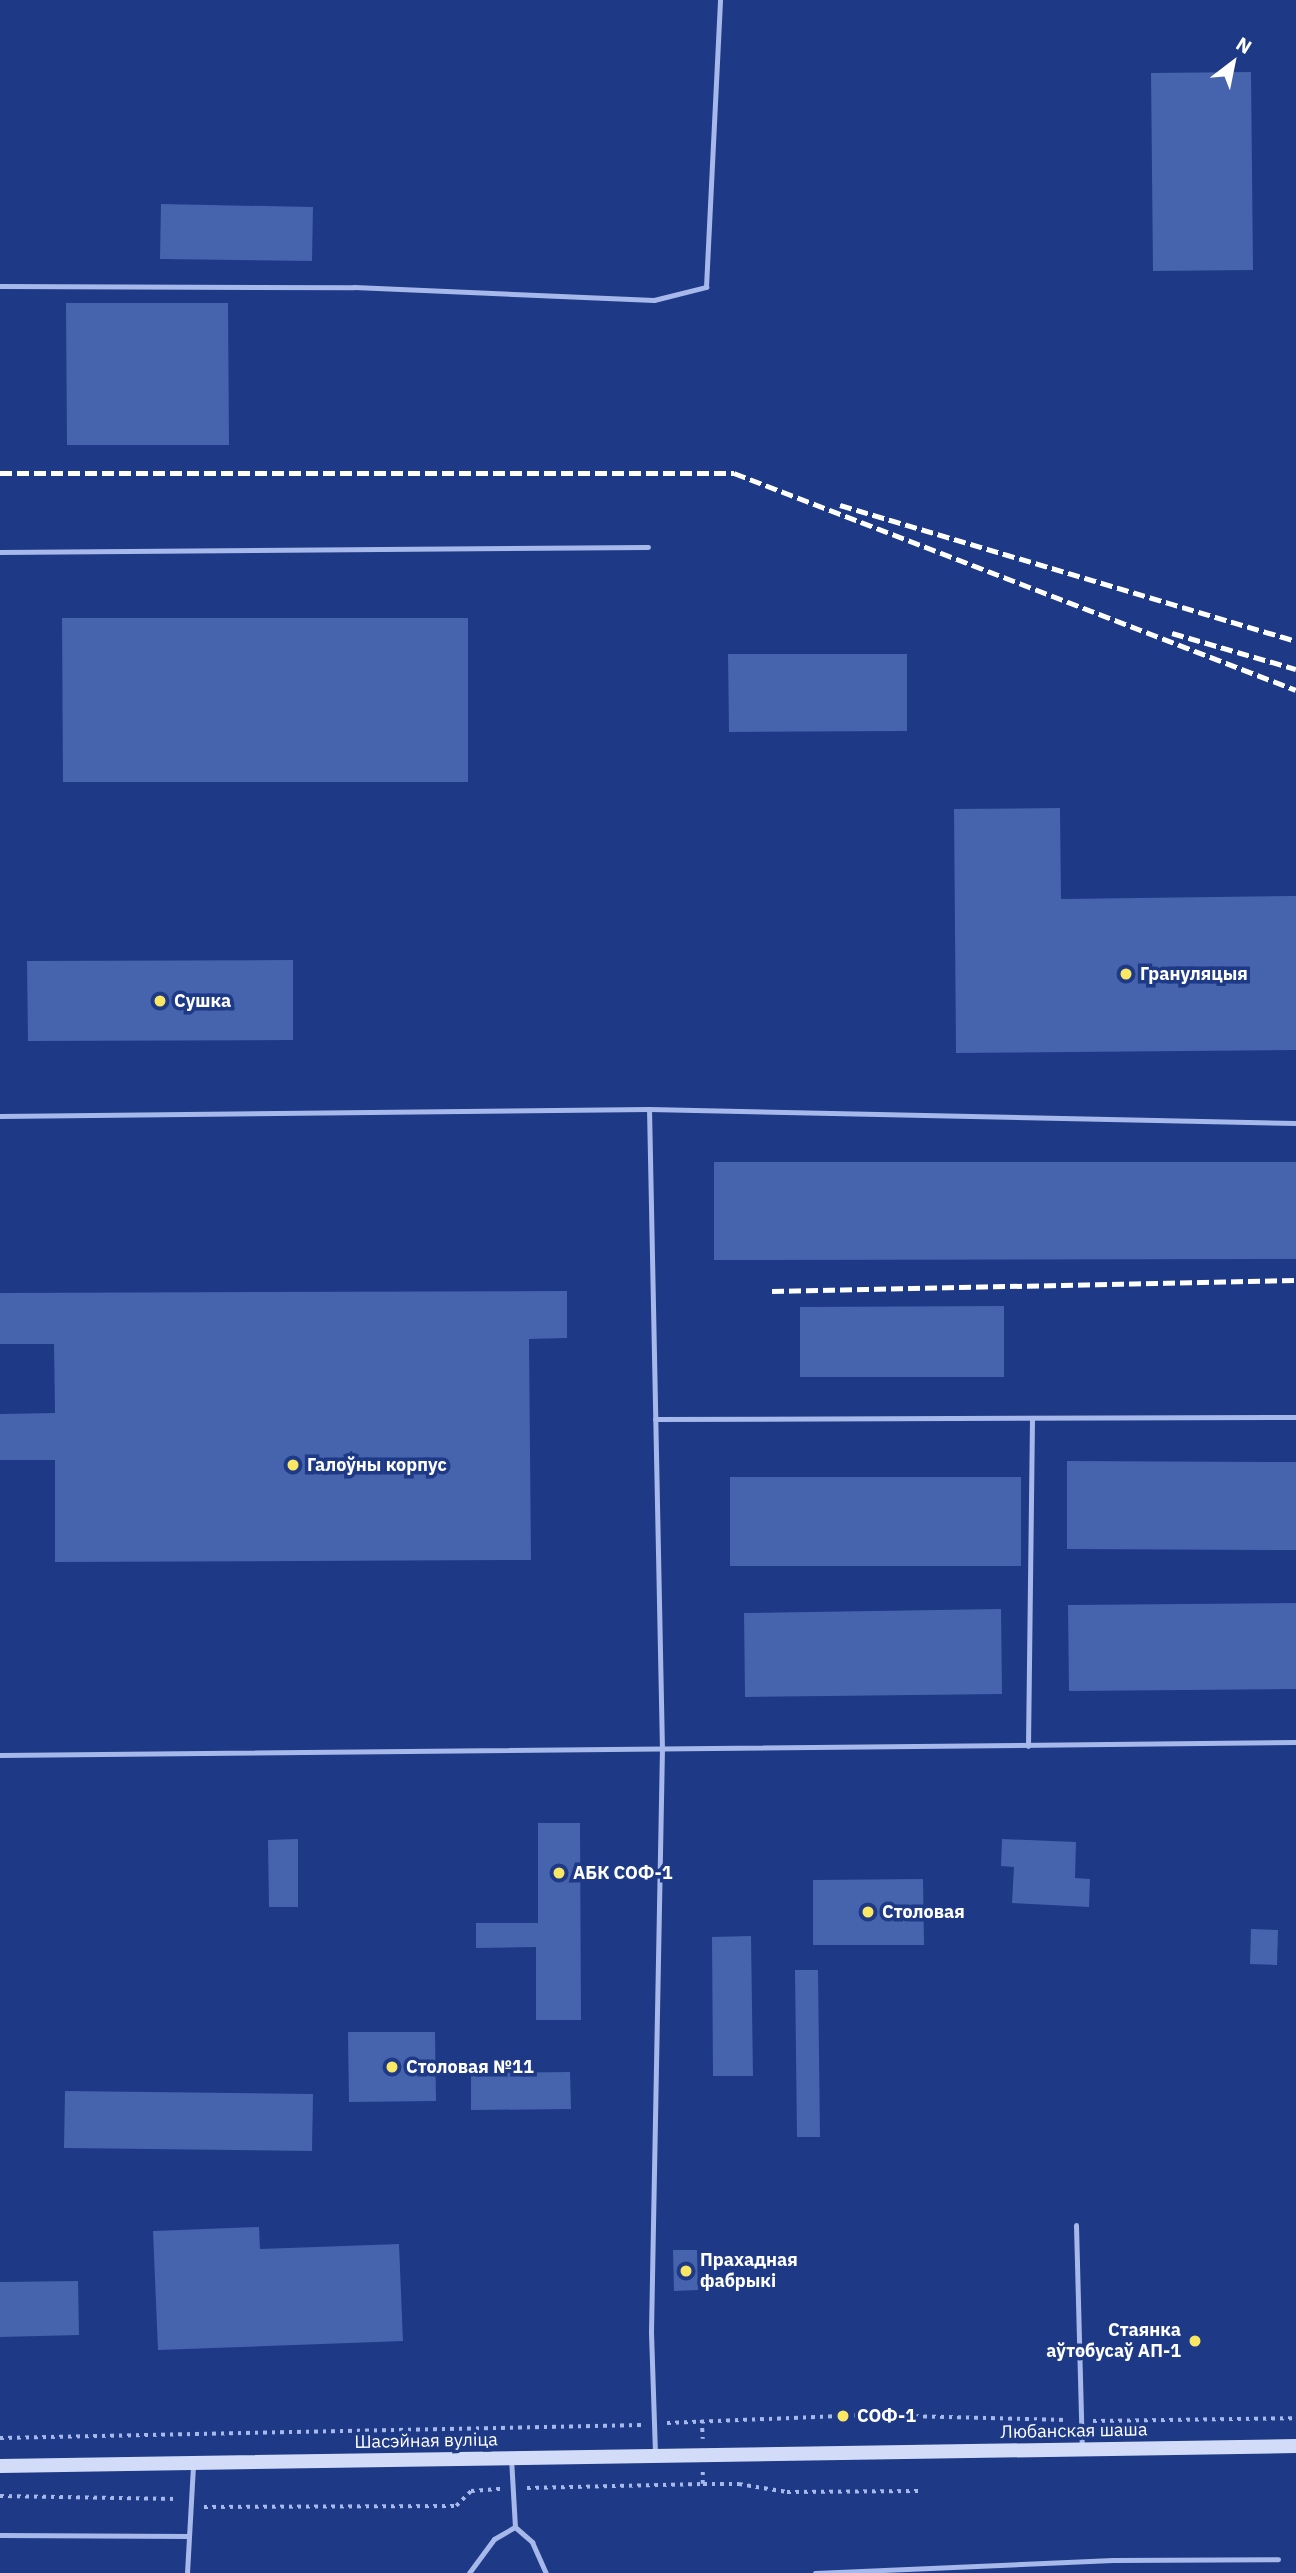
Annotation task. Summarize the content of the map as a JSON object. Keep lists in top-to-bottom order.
{
  "streets": {
    "main road": ["Любанская шаша", "Шасэйная вуліца"]
  },
  "crossings": [
    ["Любанская шаша", "Шасэйная вуліца"]
  ],
  "places": [
    "Грануляцыя",
    "Сушка",
    "Галоўны корпус",
    "АБК СОФ-1",
    "Столовая",
    "Столовая №11",
    "Прахадная фабрыкі",
    "Стаянка аўтобусаў АП-1",
    "СОФ-1"
  ],
  "north": "top right"
}
